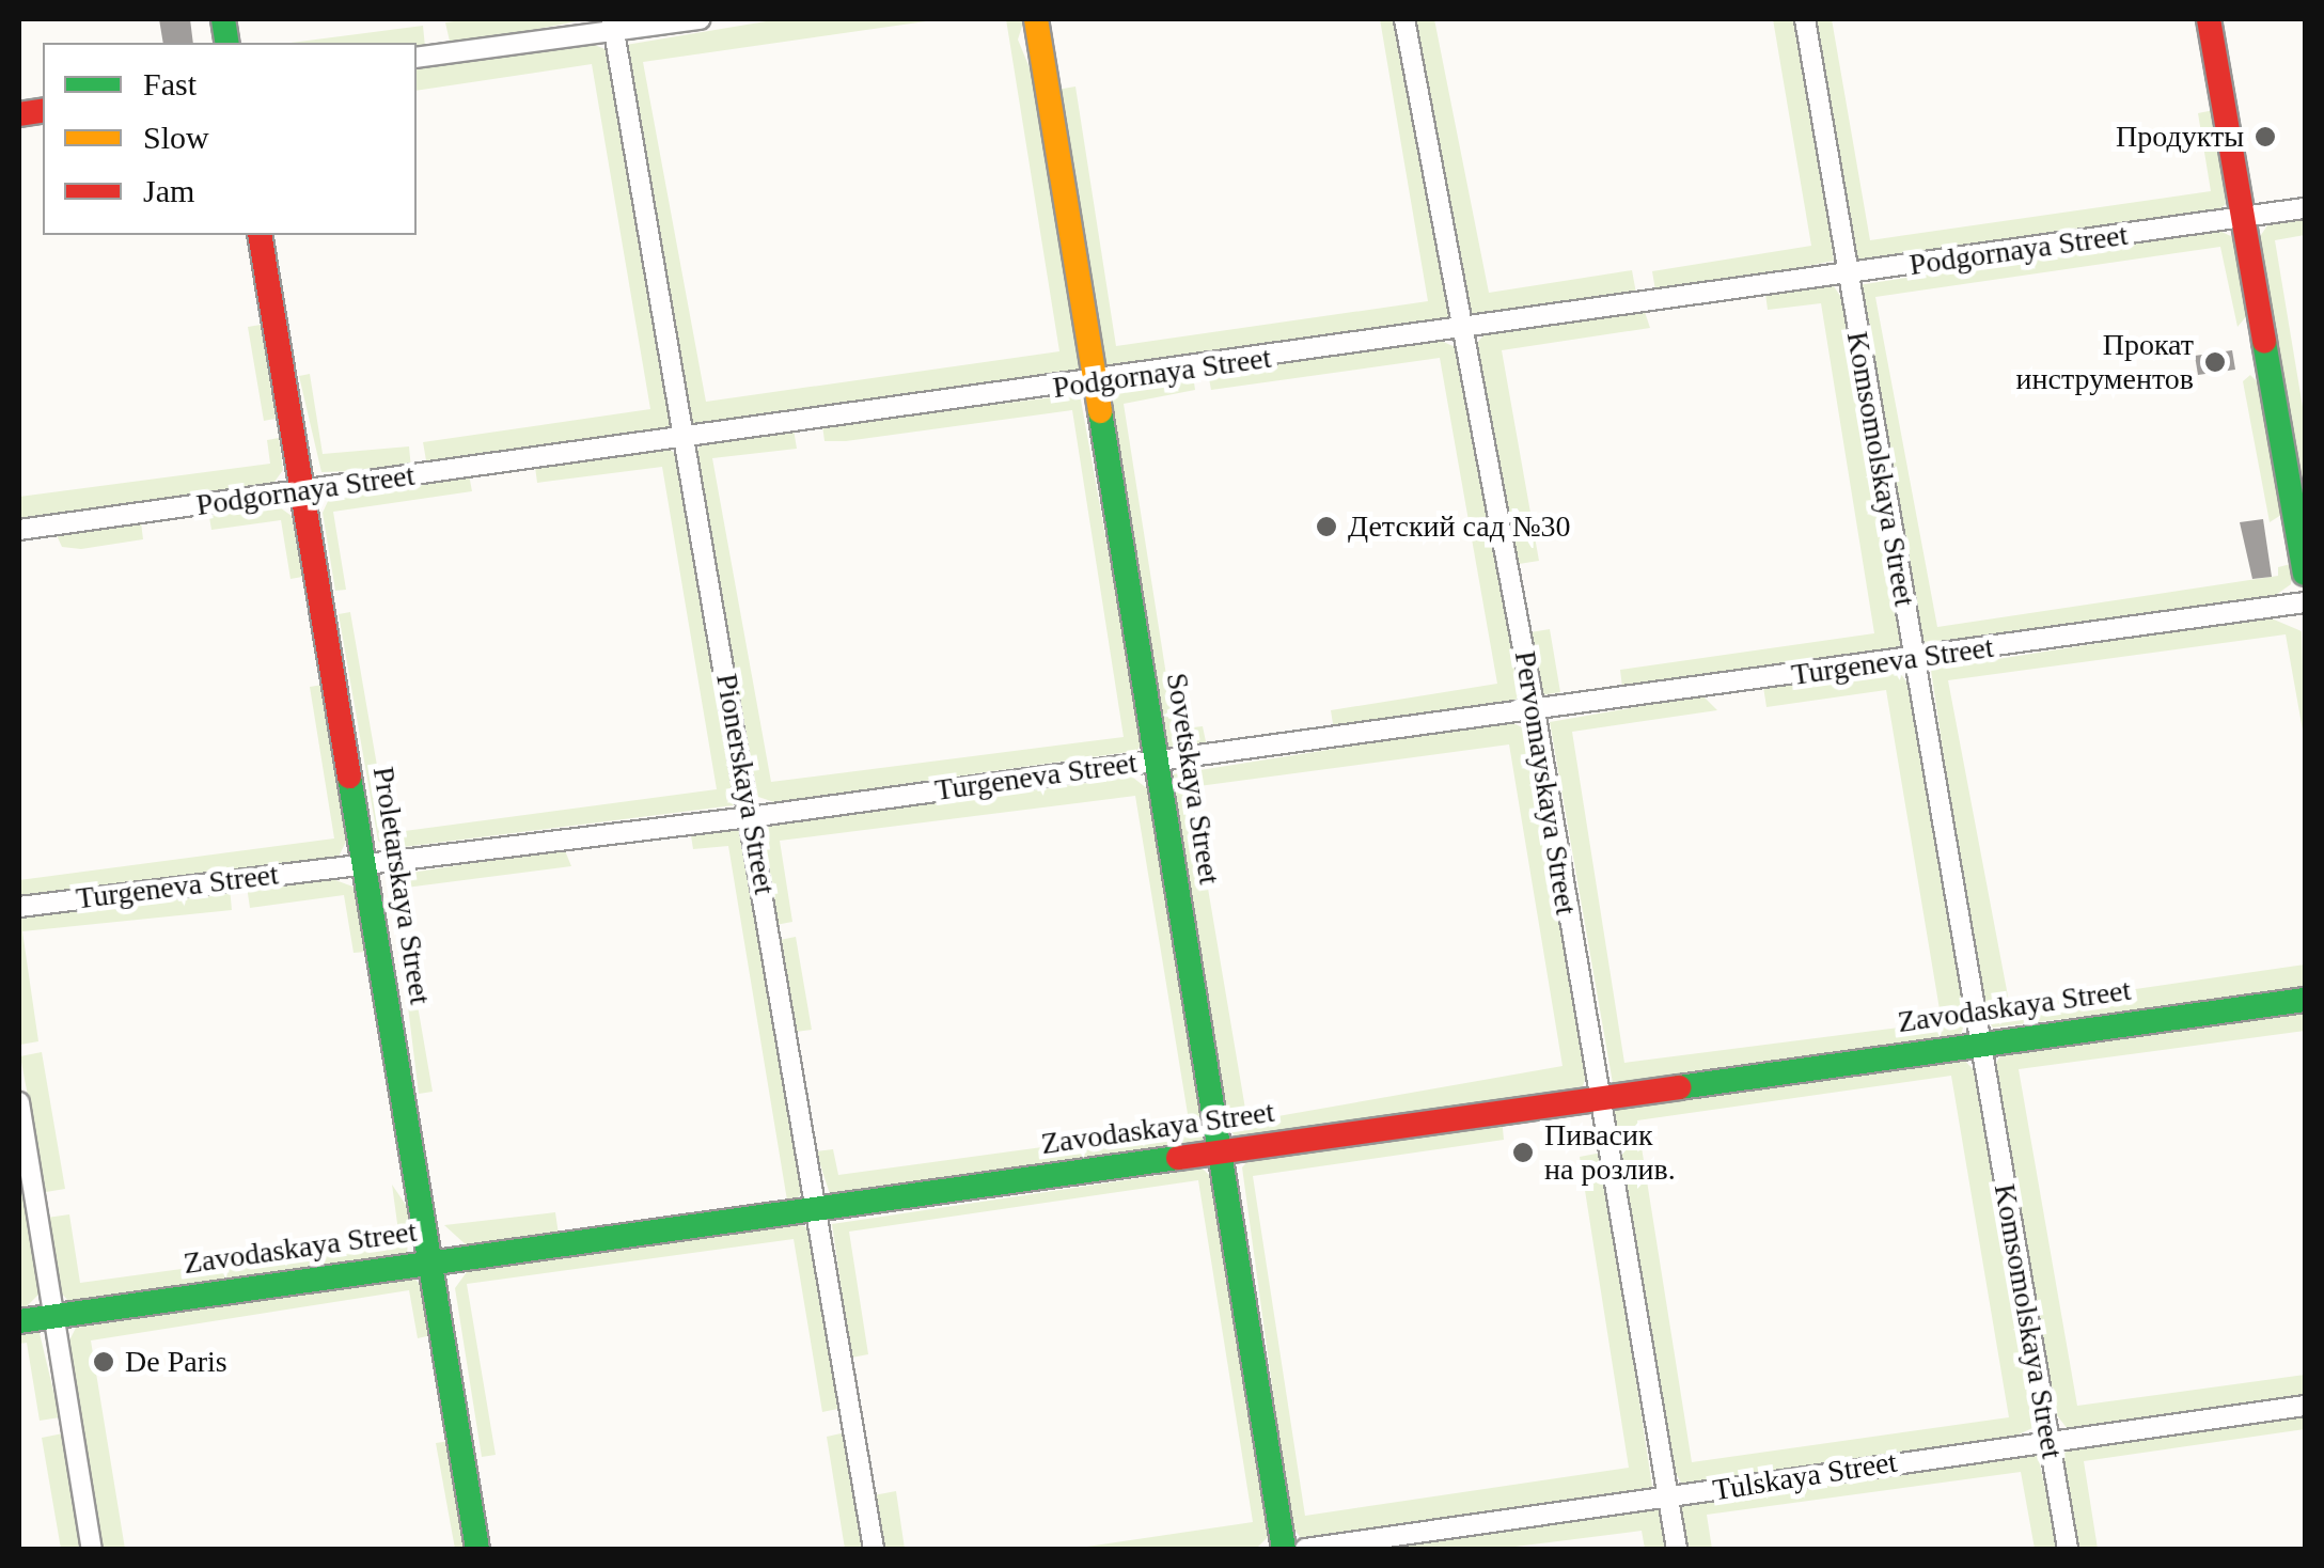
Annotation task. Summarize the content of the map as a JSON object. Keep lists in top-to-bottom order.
{
  "streets": {
    "street": [
      "Podgornaya Street",
      "Komsomolskaya Street",
      "Turgeneva Street",
      "Sovetskaya Street",
      "Pervomayskaya Street",
      "Pionerskaya Street",
      "Proletarskaya Street",
      "Zavodaskaya Street",
      "Tulskaya Street"
    ]
  },
  "crossings": [
    ["Podgornaya Street", "Komsomolskaya Street"],
    ["Podgornaya Street", "Sovetskaya Street"],
    ["Podgornaya Street", "Pervomayskaya Street"],
    ["Podgornaya Street", "Pionerskaya Street"],
    ["Podgornaya Street", "Proletarskaya Street"],
    ["Komsomolskaya Street", "Turgeneva Street"],
    ["Komsomolskaya Street", "Zavodaskaya Street"],
    ["Komsomolskaya Street", "Tulskaya Street"],
    ["Turgeneva Street", "Sovetskaya Street"],
    ["Turgeneva Street", "Pervomayskaya Street"],
    ["Turgeneva Street", "Pionerskaya Street"],
    ["Turgeneva Street", "Proletarskaya Street"],
    ["Sovetskaya Street", "Zavodaskaya Street"],
    ["Pervomayskaya Street", "Zavodaskaya Street"],
    ["Pervomayskaya Street", "Tulskaya Street"],
    ["Pionerskaya Street", "Zavodaskaya Street"],
    ["Proletarskaya Street", "Zavodaskaya Street"]
  ],
  "places": [
    "Продукты",
    "Прокат инструментов",
    "Детский сад №30",
    "Пивасик на розлив.",
    "De Paris"
  ],
  "legend": ["Fast", "Slow", "Jam"]
}
